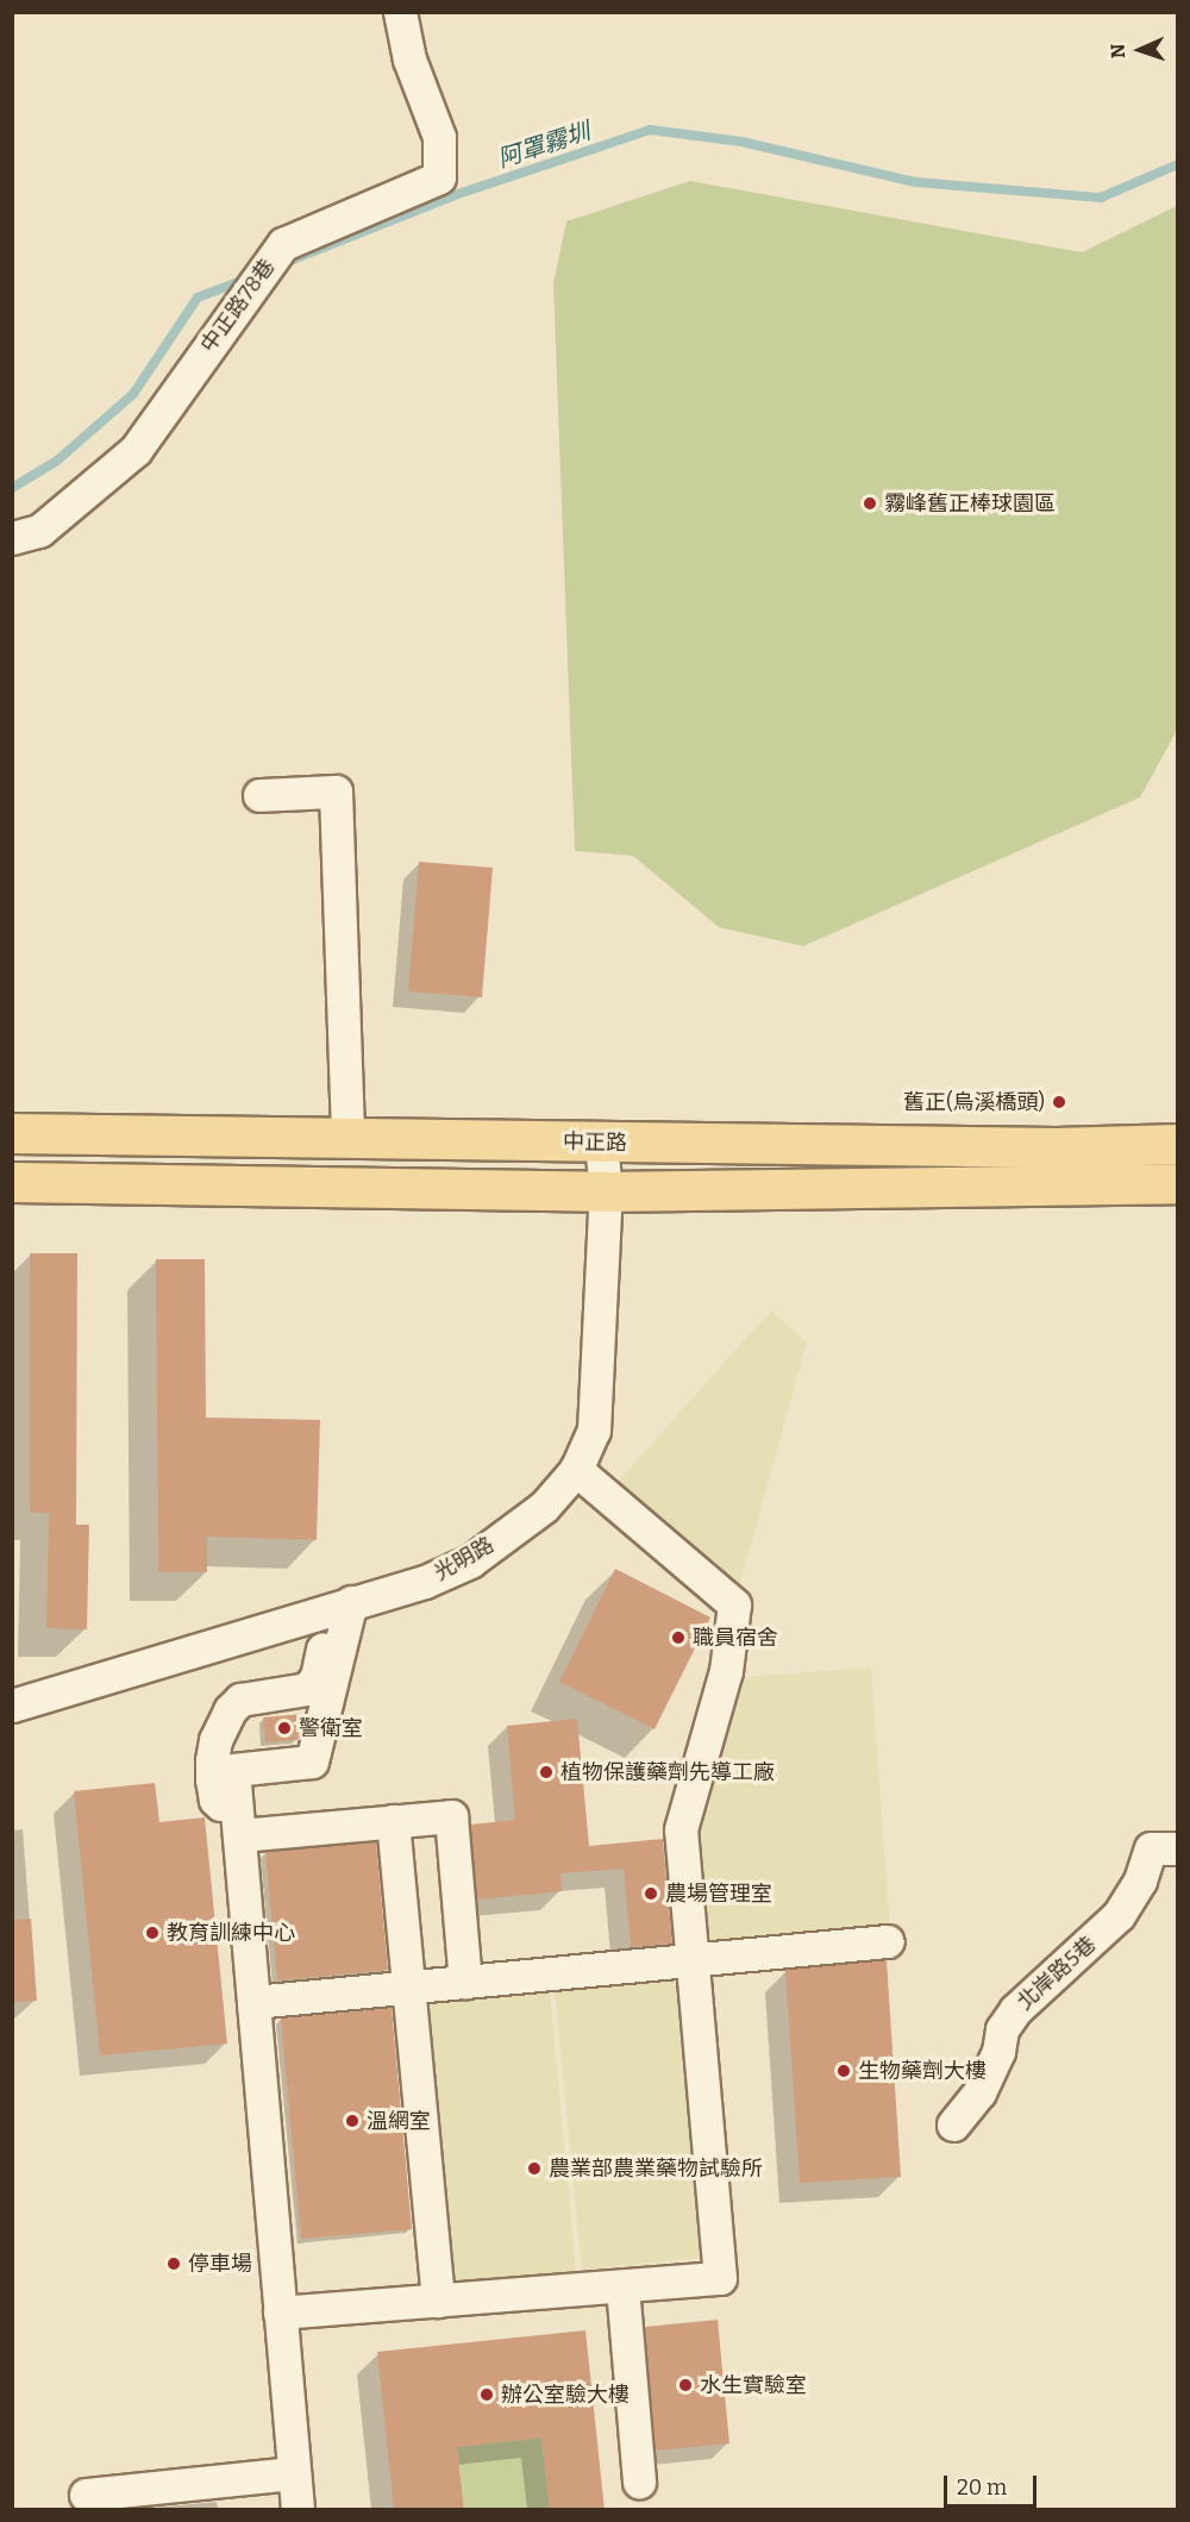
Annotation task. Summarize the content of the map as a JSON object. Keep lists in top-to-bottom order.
{
  "streets": {
    "main road": ["中正路"],
    "street": ["中正路78巷", "光明路", "北岸路5巷"]
  },
  "crossings": [
    ["中正路", "光明路"]
  ],
  "water": ["阿罩霧圳"],
  "places": [
    "霧峰舊正棒球園區",
    "舊正(烏溪橋頭)",
    "職員宿舍",
    "警衛室",
    "植物保護藥劑先導工廠",
    "農場管理室",
    "教育訓練中心",
    "生物藥劑大樓",
    "溫網室",
    "農業部農業藥物試驗所",
    "停車場",
    "水生實驗室",
    "辦公室驗大樓"
  ],
  "scale_bar": "20 m",
  "north": "left"
}
